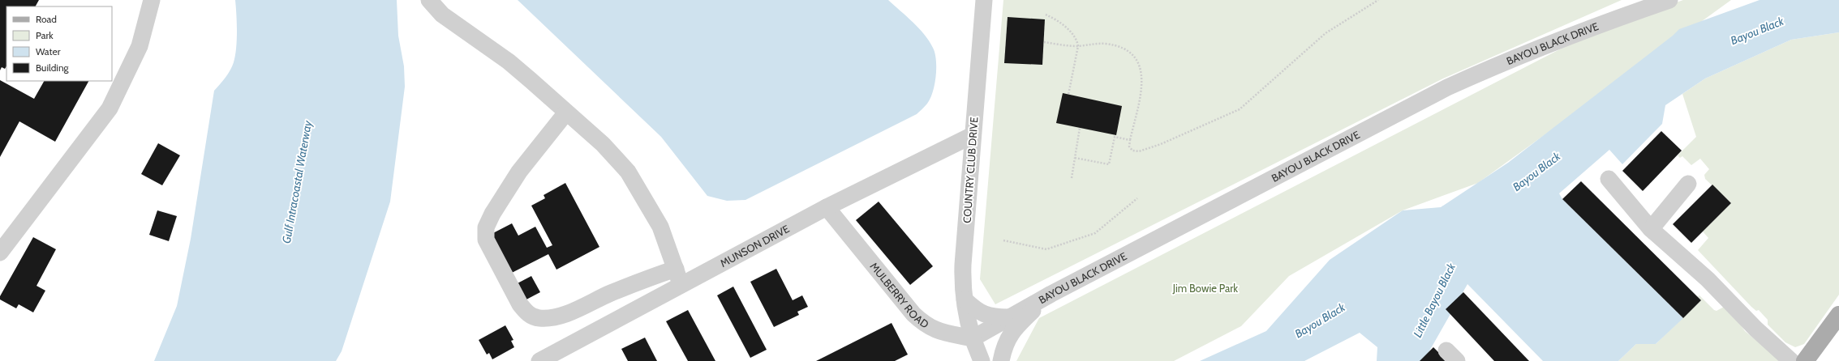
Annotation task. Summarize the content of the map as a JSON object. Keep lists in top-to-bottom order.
{
  "streets": {
    "street": [
      "BAYOU BLACK DRIVE",
      "COUNTRY CLUB DRIVE",
      "MUNSON DRIVE",
      "MULBERRY ROAD"
    ]
  },
  "crossings": [
    ["BAYOU BLACK DRIVE", "COUNTRY CLUB DRIVE"],
    ["BAYOU BLACK DRIVE", "MULBERRY ROAD"],
    ["COUNTRY CLUB DRIVE", "MUNSON DRIVE"],
    ["COUNTRY CLUB DRIVE", "MULBERRY ROAD"],
    ["MUNSON DRIVE", "MULBERRY ROAD"]
  ],
  "water": ["Bayou Black", "Gulf Intracoastal Waterway", "Little Bayou Black"],
  "parks": ["Jim Bowie Park"],
  "legend": [
    "Road",
    "Park",
    "Water",
    "Building"
  ]
}
